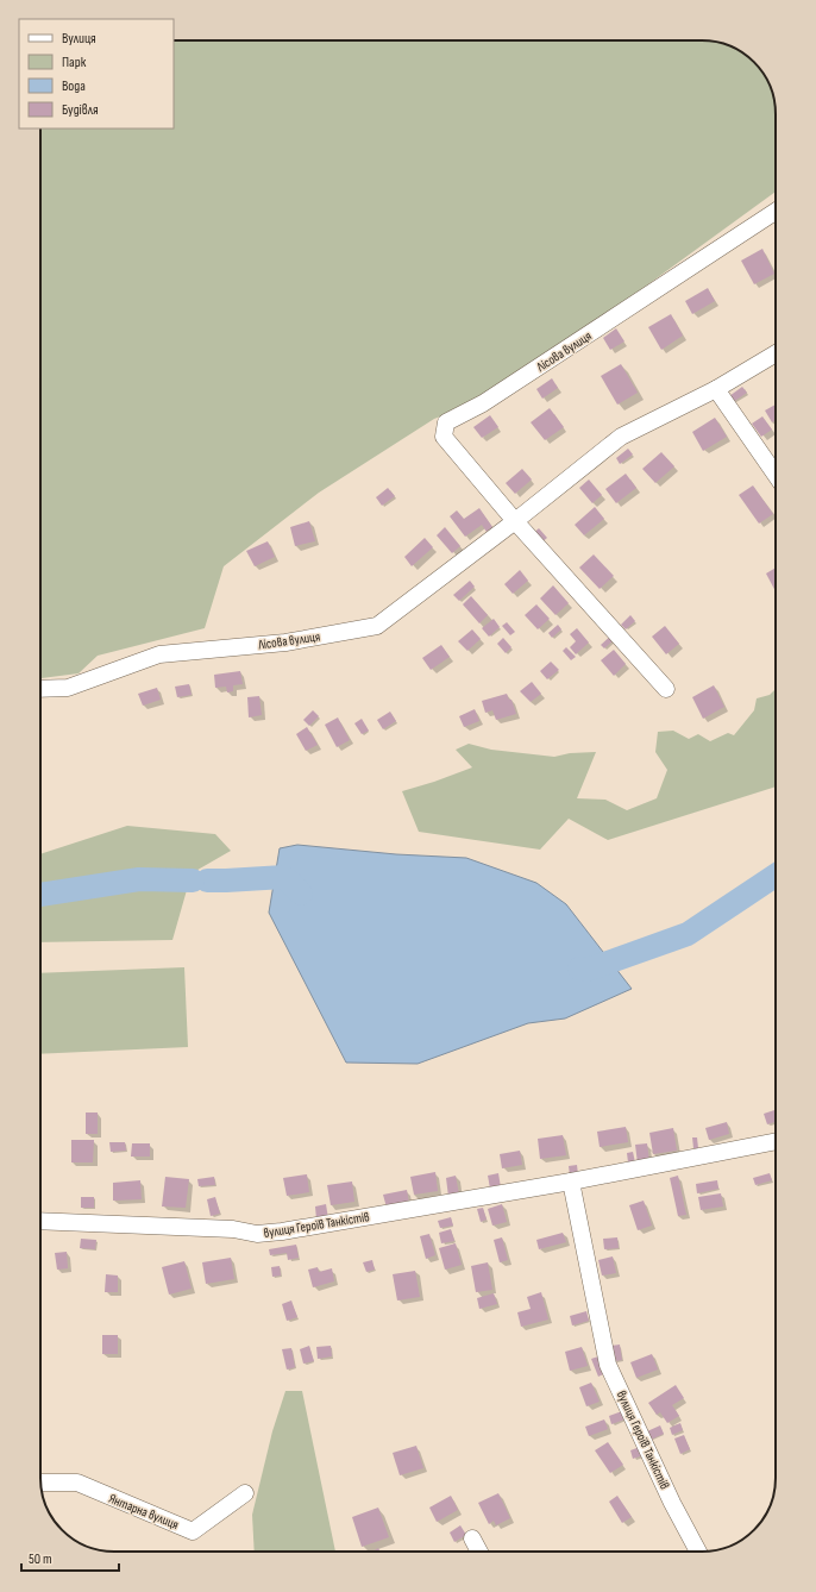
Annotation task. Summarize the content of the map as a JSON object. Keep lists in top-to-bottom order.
{
  "streets": {
    "street": ["Лісова вулиця", "вулиця Героїв Танкістів", "Янтарна вулиця"]
  },
  "legend": [
    "Вулиця",
    "Парк",
    "Вода",
    "Будівля"
  ],
  "scale_bar": "50 m"
}
